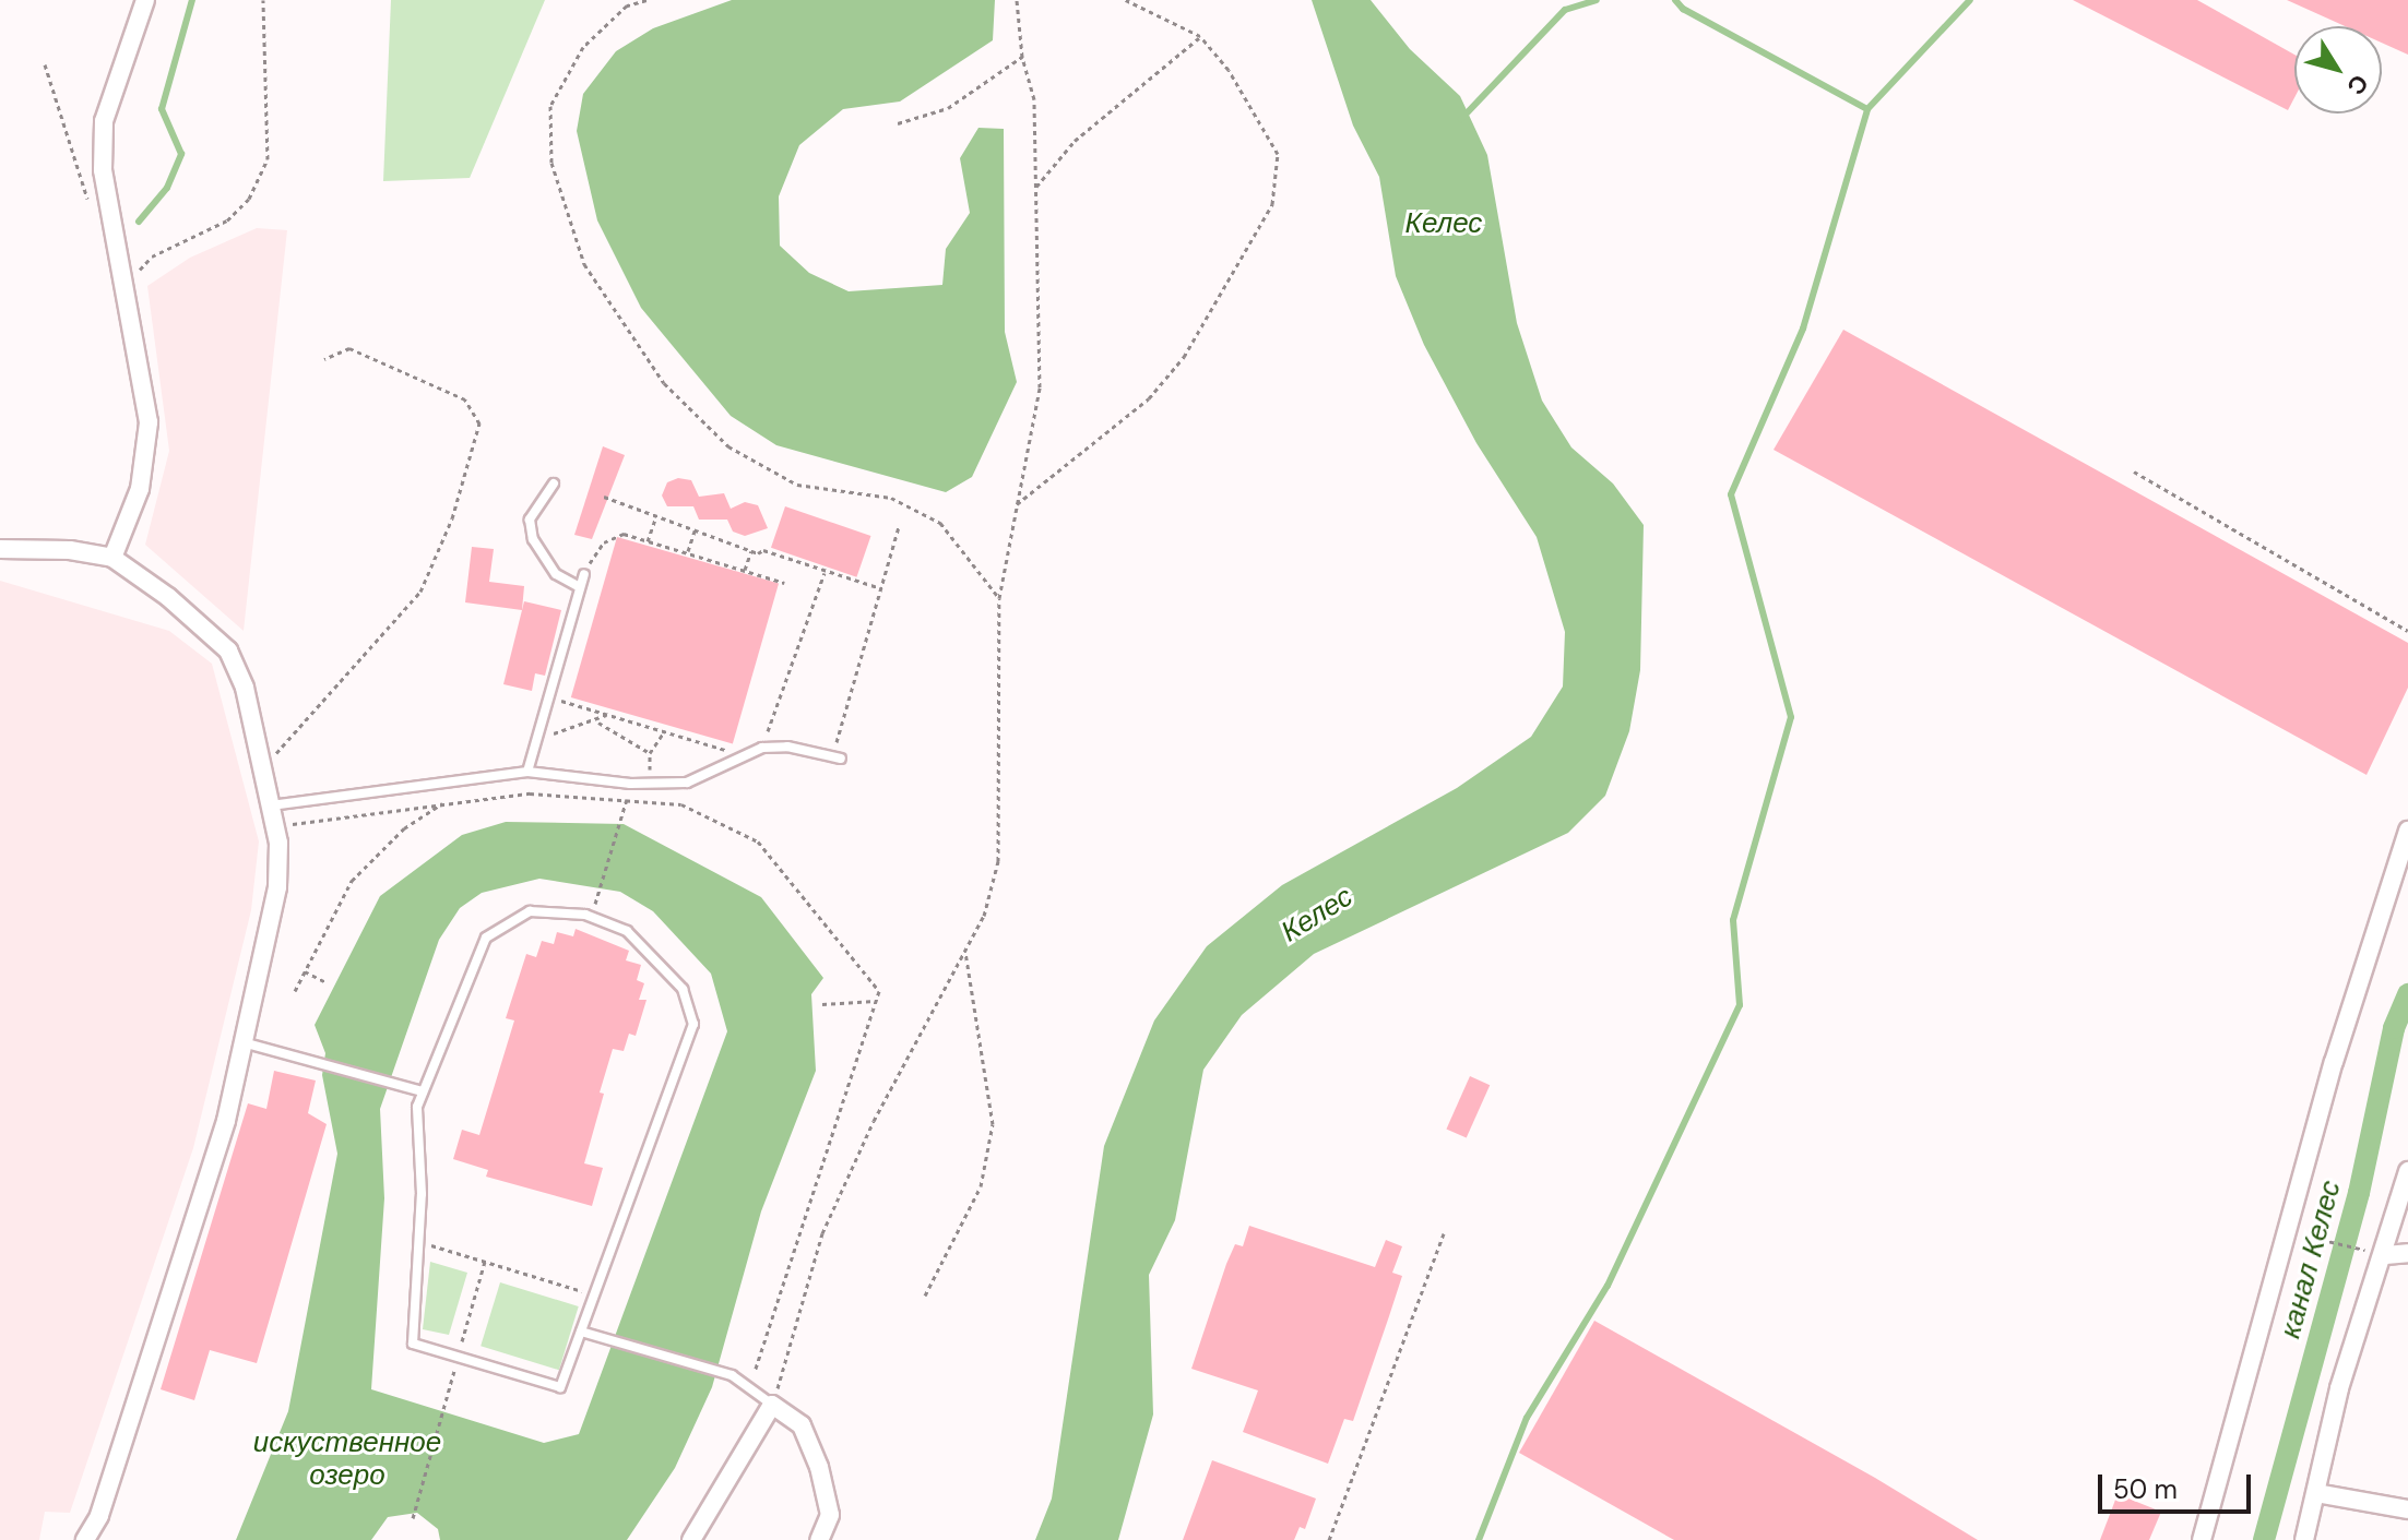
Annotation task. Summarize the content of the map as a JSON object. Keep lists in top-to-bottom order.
{
  "water": ["Келес", "канал Келес", "искуственное озеро"],
  "scale_bar": "50 m",
  "north": "bottom right"
}
